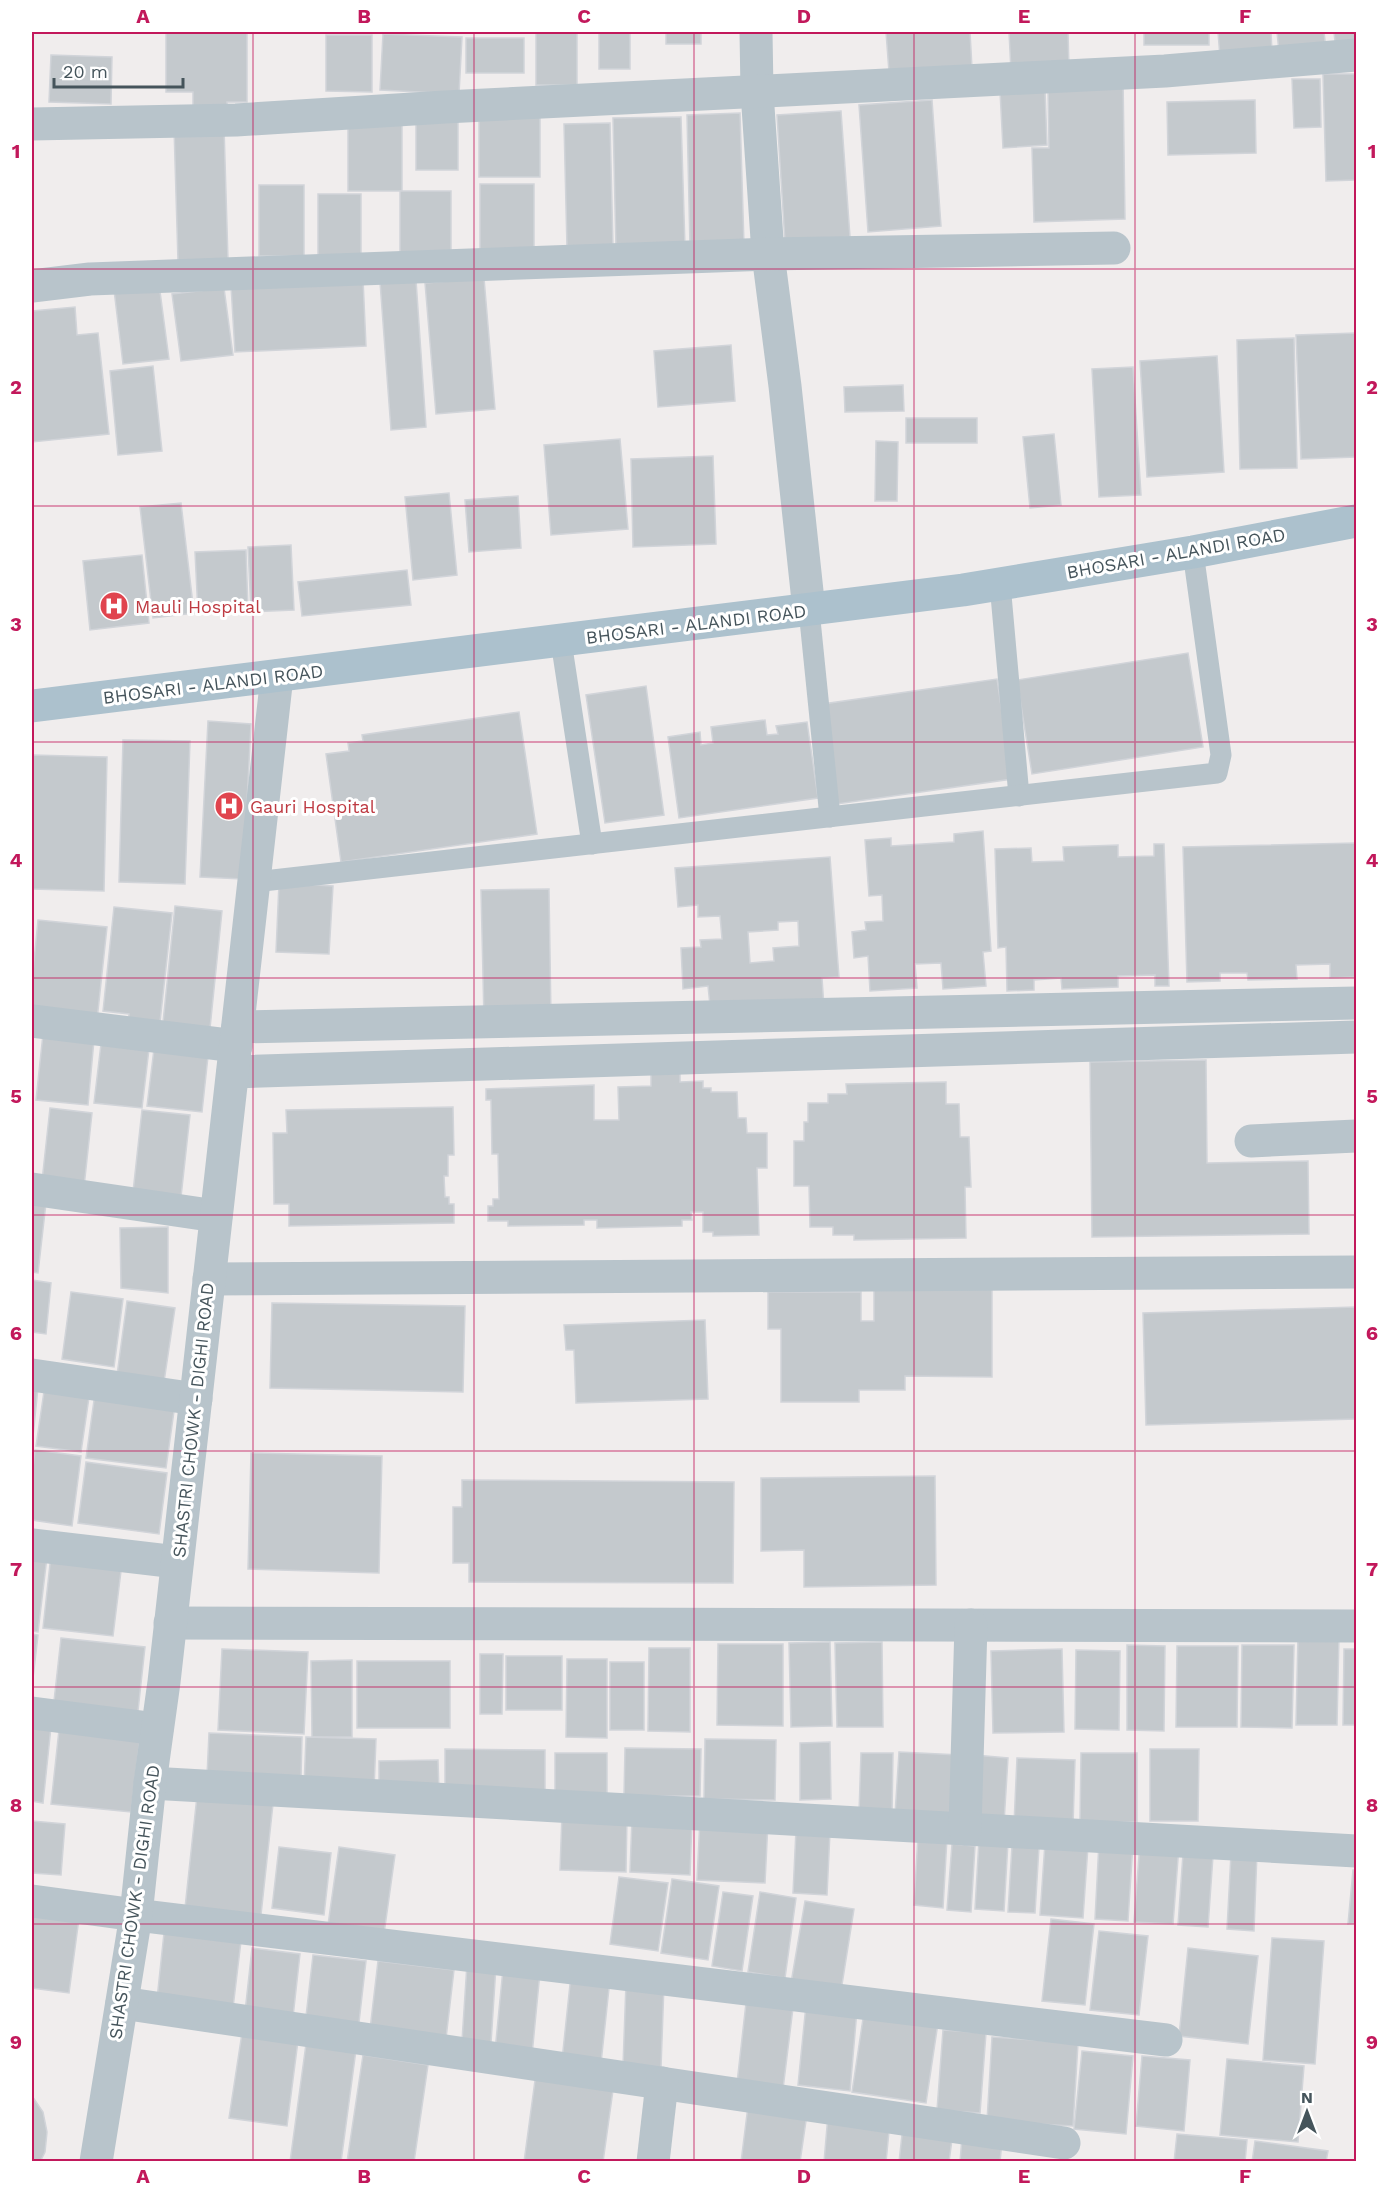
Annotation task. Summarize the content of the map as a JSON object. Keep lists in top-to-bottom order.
{
  "streets": {
    "main road": ["BHOSARI - ALANDI ROAD"],
    "street": ["SHASTRI CHOWK - DIGHI ROAD"]
  },
  "crossings": [
    ["BHOSARI - ALANDI ROAD", "SHASTRI CHOWK - DIGHI ROAD"]
  ],
  "places": {
    "hospital": ["Mauli Hospital", "Gauri Hospital"]
  },
  "scale_bar": "20 m",
  "north": "top",
  "grid": {
    "columns": [
      "A",
      "B",
      "C",
      "D",
      "E",
      "F"
    ],
    "rows": [
      "1",
      "2",
      "3",
      "4",
      "5",
      "6",
      "7",
      "8",
      "9"
    ]
  }
}
